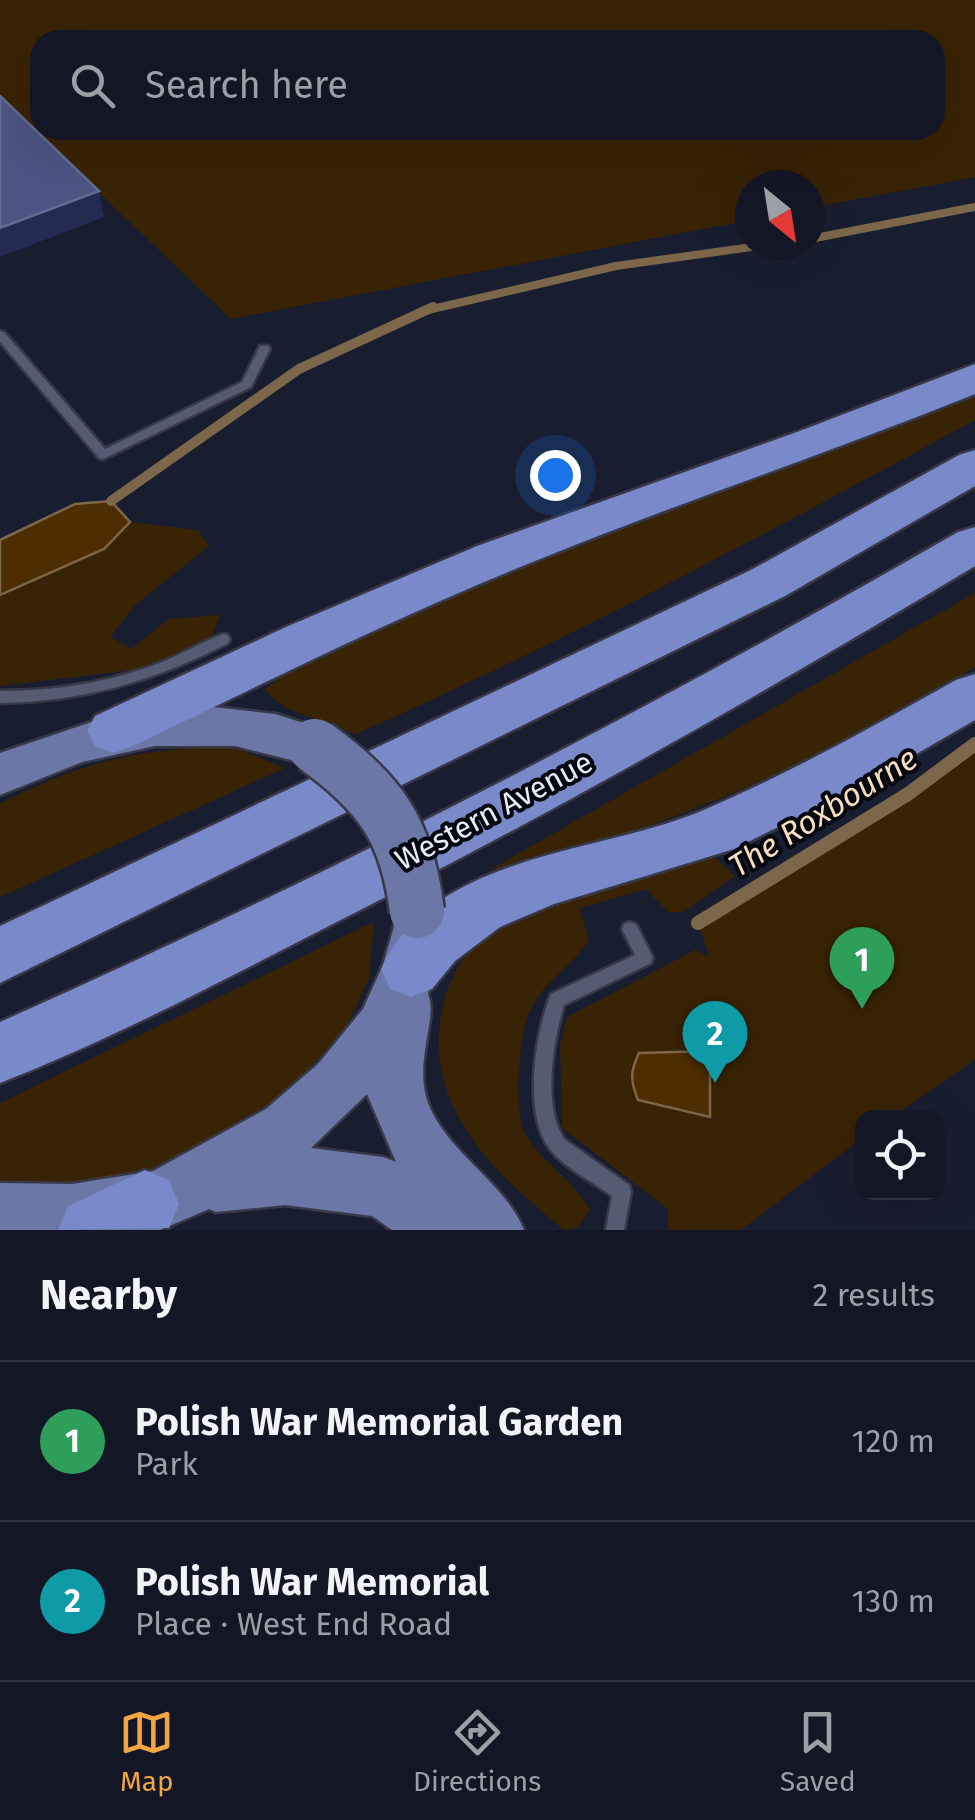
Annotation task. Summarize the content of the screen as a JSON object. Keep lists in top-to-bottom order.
{
  "streets": {
    "highway": ["Western Avenue"]
  },
  "water": ["The Roxbourne"],
  "north": "bottom right",
  "page": {
    "search": "Search here",
    "pins": ["1", "2"],
    "heading": ["Nearby", "2 results"],
    "list": [
      {
        "mark": "1",
        "name": "Polish War Memorial Garden",
        "note": "Park",
        "value": "120 m"
      },
      {
        "mark": "2",
        "name": "Polish War Memorial",
        "note": "Place · West End Road",
        "value": "130 m"
      }
    ],
    "nav": ["Map", "Directions", "Saved"]
  }
}
